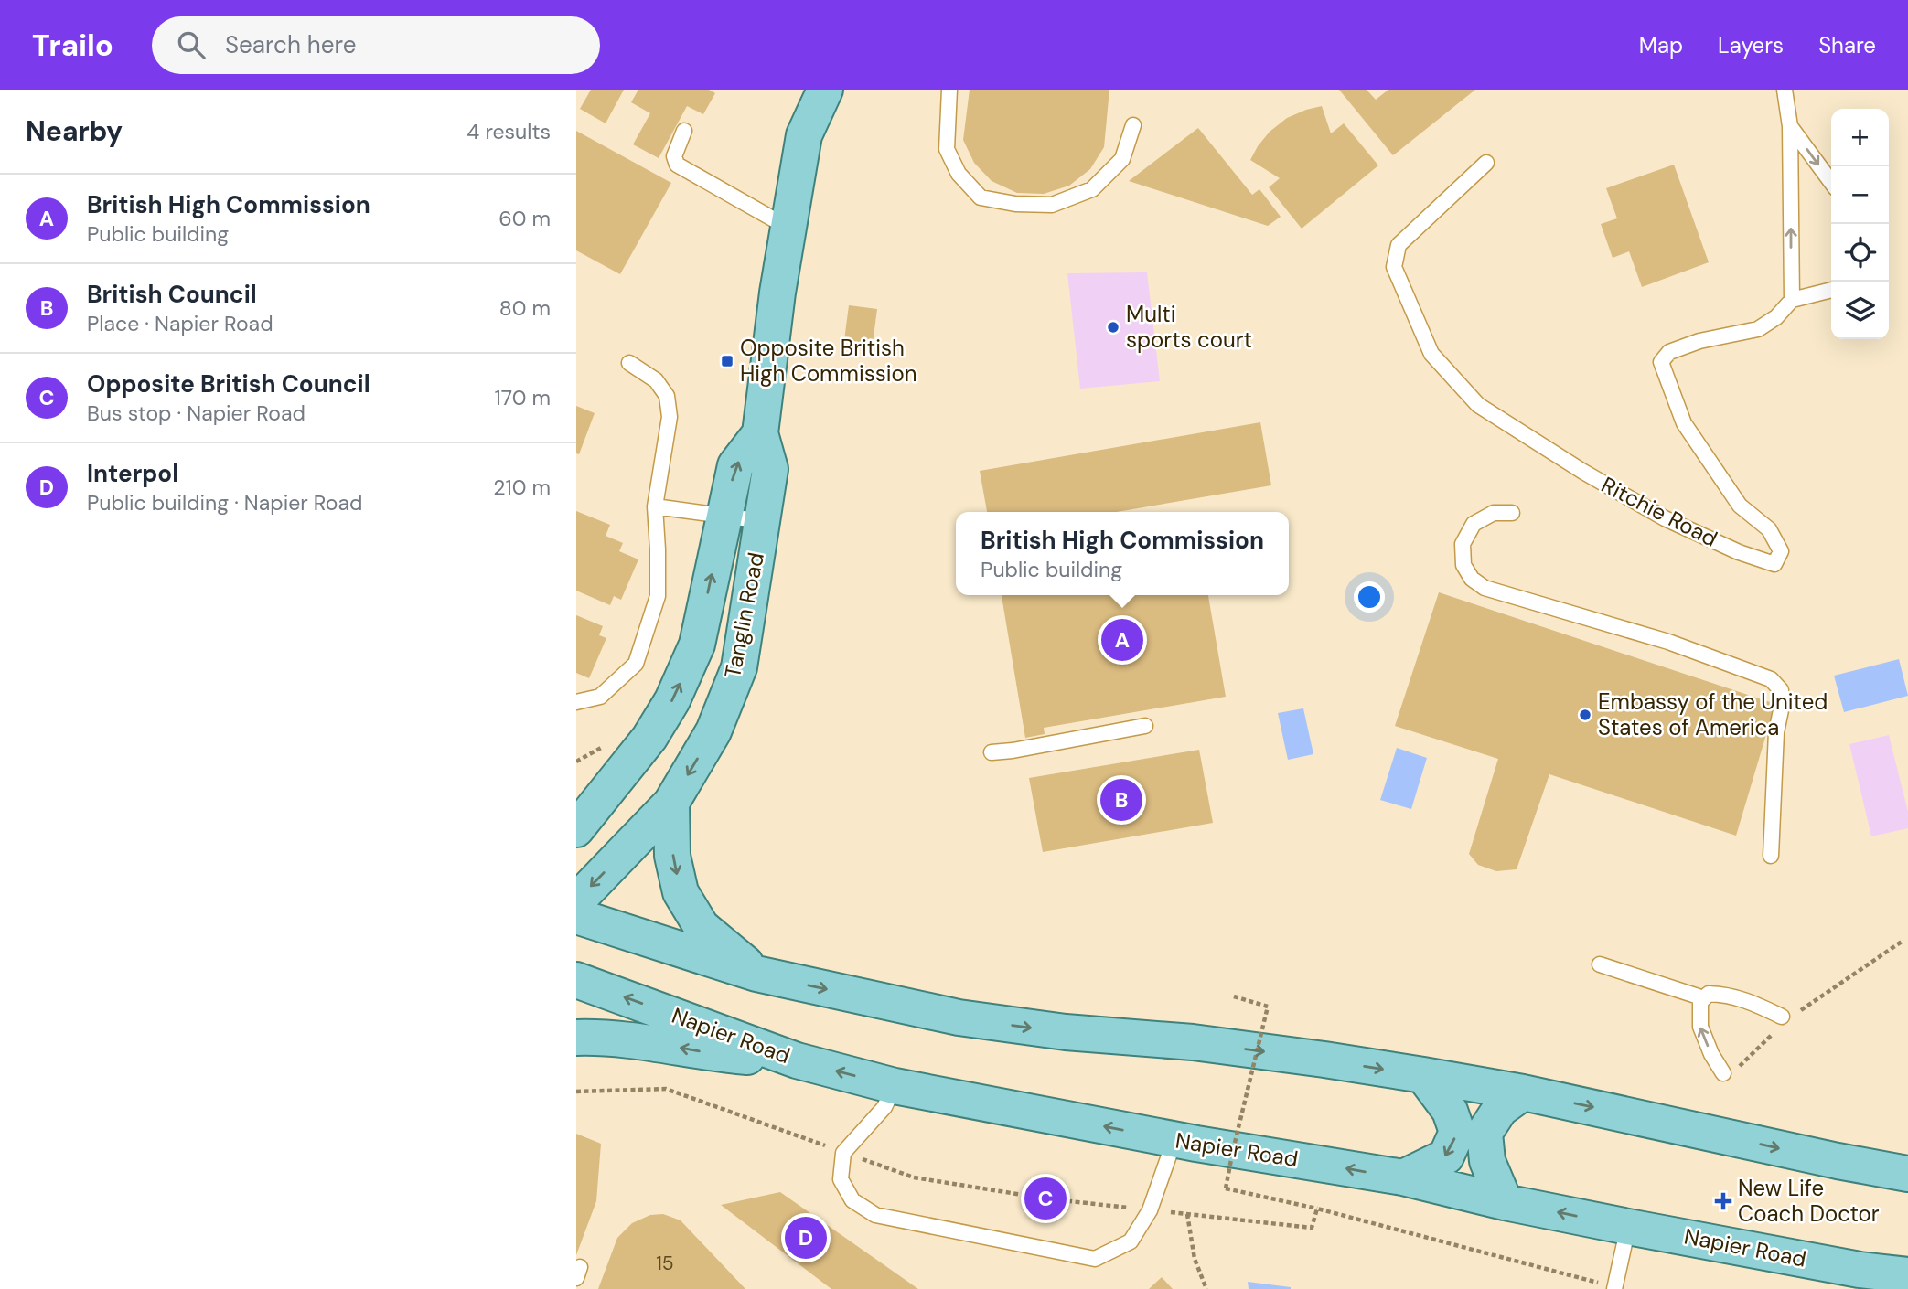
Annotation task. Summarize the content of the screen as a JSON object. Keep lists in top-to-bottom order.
{
  "streets": {
    "main road": ["Tanglin Road", "Napier Road"],
    "lane": ["Ritchie Road"]
  },
  "places": {
    "other": ["Multi sports court", "Embassy of the United States of America"],
    "transit": ["Opposite British High Commission"],
    "health": ["New Life Coach Doctor"]
  },
  "house_numbers": ["15"],
  "page": {
    "header": "Trailo",
    "search": "Search here",
    "nav": ["Map", "Layers", "Share"],
    "heading": ["Nearby", "4 results"],
    "map_buttons": ["+", "−"],
    "list": [
      {
        "mark": "A",
        "name": "British High Commission",
        "note": "Public building",
        "value": "60 m"
      },
      {
        "mark": "B",
        "name": "British Council",
        "note": "Place · Napier Road",
        "value": "80 m"
      },
      {
        "mark": "C",
        "name": "Opposite British Council",
        "note": "Bus stop · Napier Road",
        "value": "170 m"
      },
      {
        "mark": "D",
        "name": "Interpol",
        "note": "Public building · Napier Road",
        "value": "210 m"
      }
    ],
    "popup": ["British High Commission", "Public building"],
    "pins": [
      "A",
      "B",
      "C",
      "D"
    ]
  }
}
